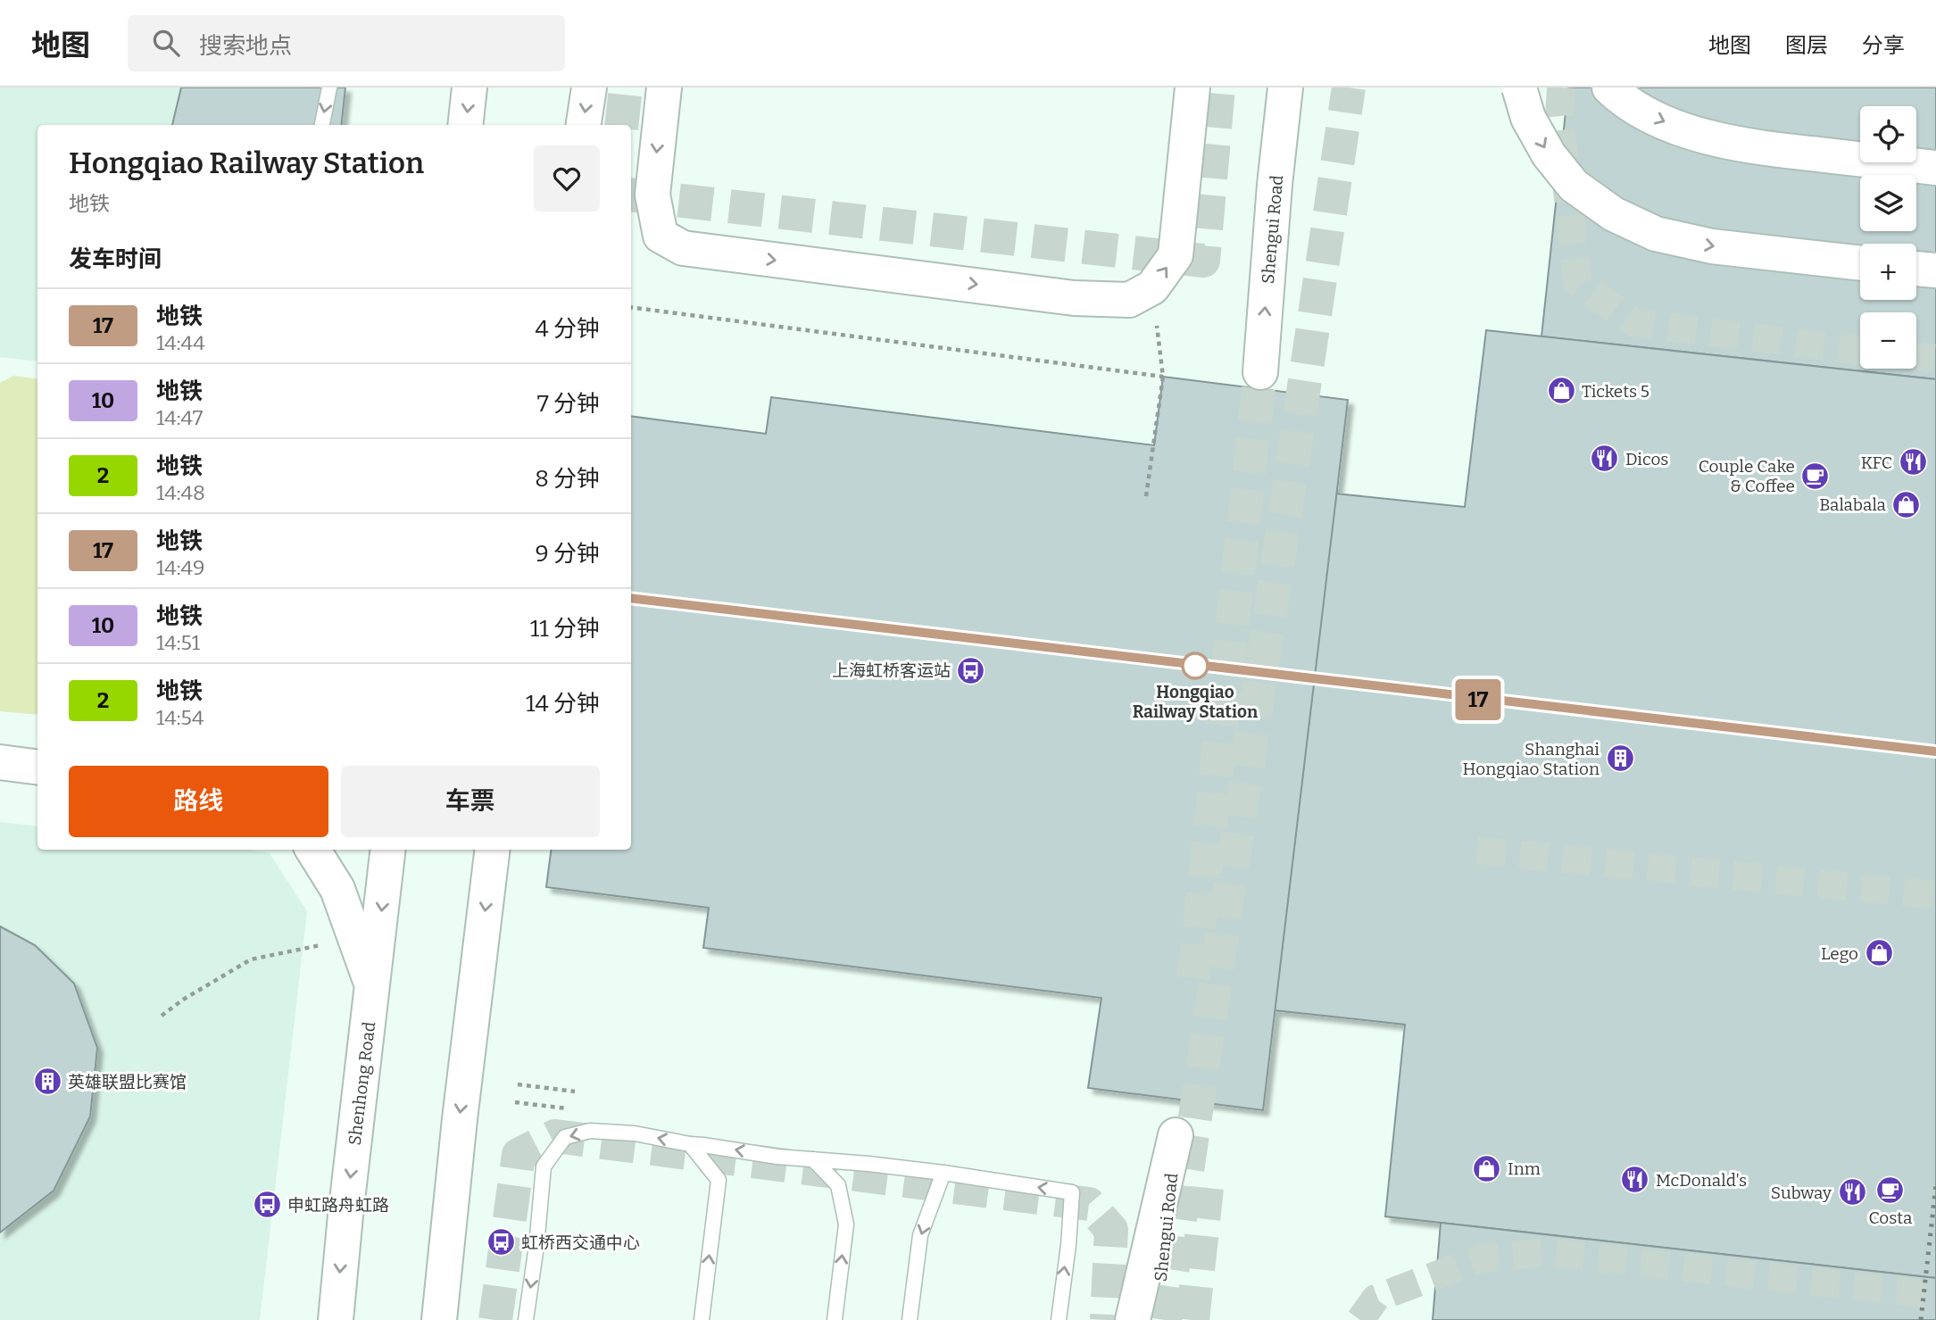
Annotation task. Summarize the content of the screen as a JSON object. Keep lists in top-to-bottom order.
{
  "streets": {
    "main road": ["Shengui Road", "Shenhong Road"]
  },
  "places": {
    "shop": [
      "Tickets 5",
      "Balabala",
      "Lego",
      "Inm"
    ],
    "restaurant": [
      "Dicos",
      "KFC",
      "McDonald's",
      "Subway"
    ],
    "cafe": ["Couple Cake & Coffee", "Costa"],
    "other": ["Hongqiao Railway Station"],
    "bus stop": ["上海虹桥客运站", "申虹路舟虹路", "虹桥西交通中心"],
    "building": ["Shanghai Hongqiao Station", "英雄联盟比赛馆"]
  },
  "lines": ["metro line 17"],
  "page": {
    "header": "地图",
    "search": "搜索地点",
    "nav": ["地图", "图层", "分享"],
    "on_map": "17",
    "map_buttons": ["+", "−"],
    "heading": [
      ["Hongqiao Railway Station", "地铁"],
      "发车时间"
    ],
    "list": [
      {
        "mark": "17",
        "name": "地铁",
        "note": "14:44",
        "value": "4 分钟"
      },
      {
        "mark": "10",
        "name": "地铁",
        "note": "14:47",
        "value": "7 分钟"
      },
      {
        "mark": "2",
        "name": "地铁",
        "note": "14:48",
        "value": "8 分钟"
      },
      {
        "mark": "17",
        "name": "地铁",
        "note": "14:49",
        "value": "9 分钟"
      },
      {
        "mark": "10",
        "name": "地铁",
        "note": "14:51",
        "value": "11 分钟"
      },
      {
        "mark": "2",
        "name": "地铁",
        "note": "14:54",
        "value": "14 分钟"
      }
    ],
    "buttons": ["路线", "车票"]
  }
}
